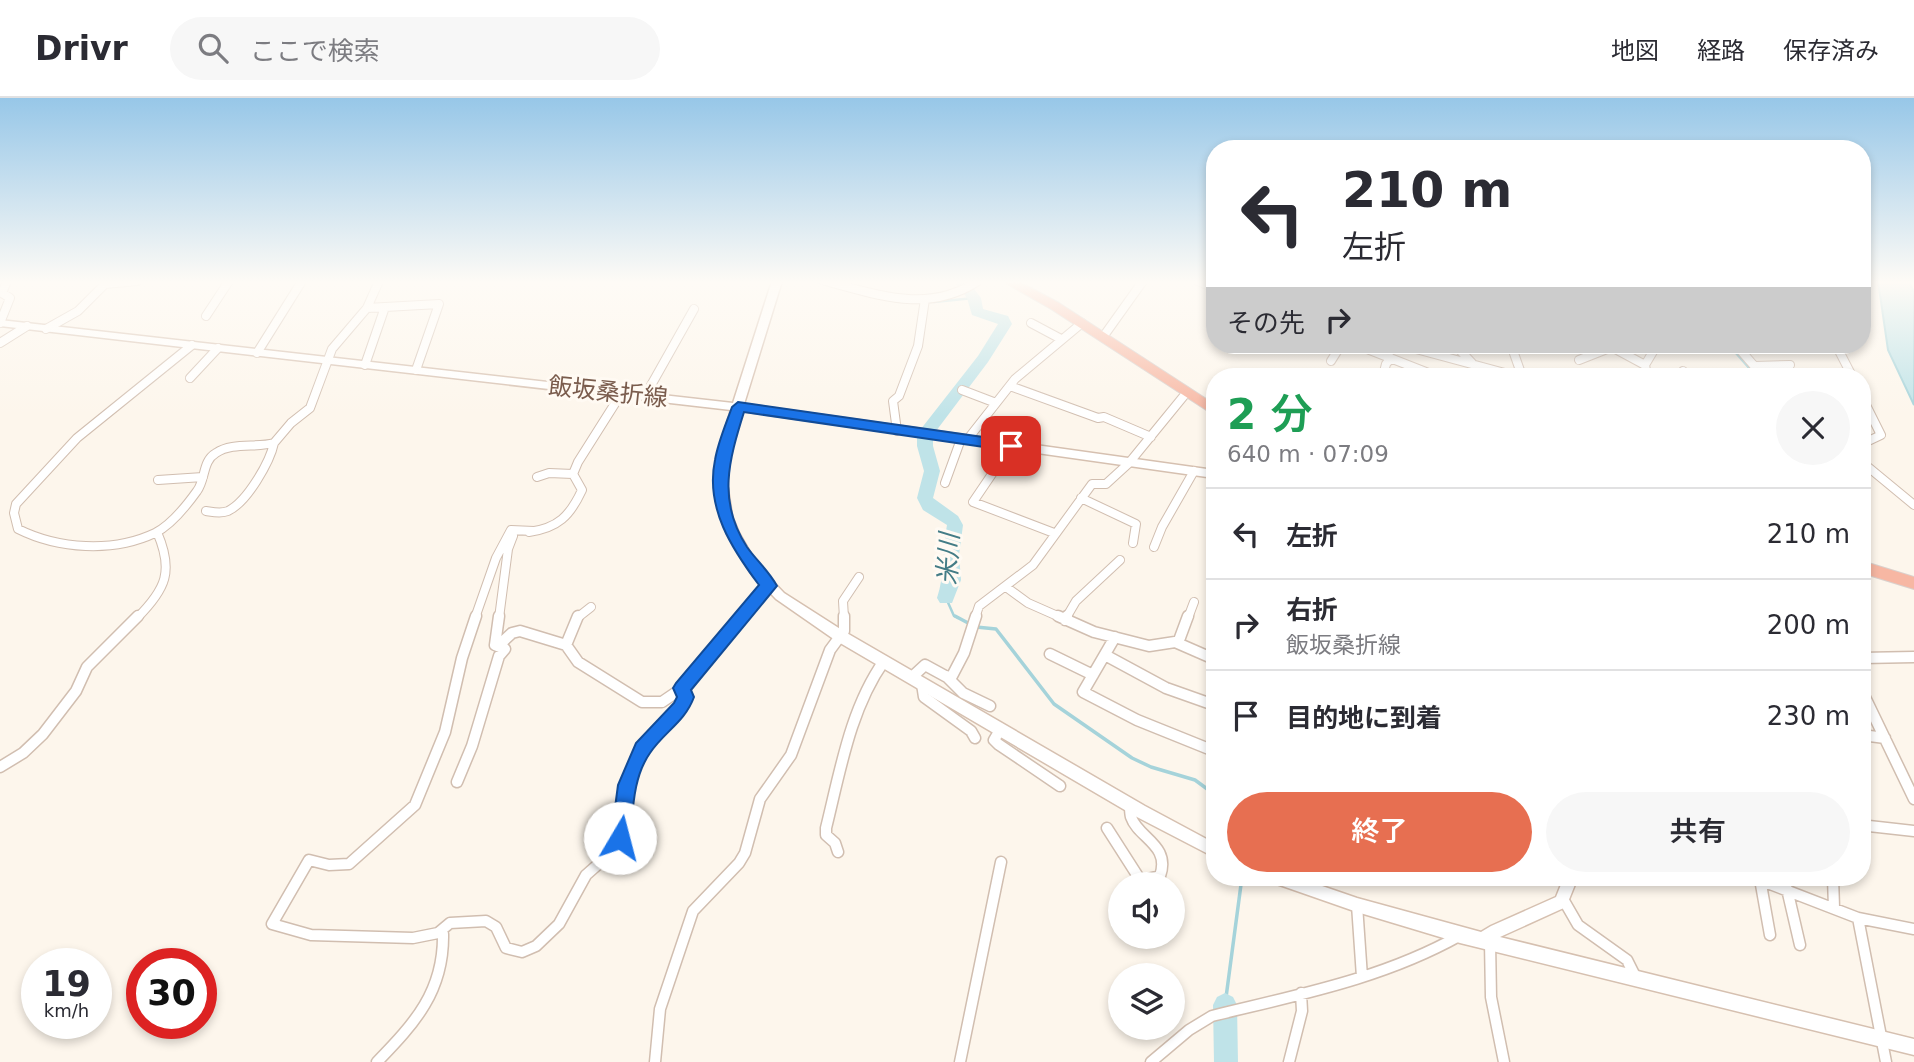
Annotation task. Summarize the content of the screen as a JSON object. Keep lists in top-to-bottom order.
{
  "streets": {
    "main road": ["飯坂桑折線"]
  },
  "water": ["米川"],
  "page": {
    "header": "Drivr",
    "search": "ここで検索",
    "nav": ["地図", "経路", "保存済み"],
    "turn": ["210 m", "左折"],
    "then": "その先",
    "heading": ["2 分", "640 m · 07:09"],
    "list": [
      {
        "name": "左折",
        "value": "210 m"
      },
      {
        "name": "右折",
        "note": "飯坂桑折線",
        "value": "200 m"
      },
      {
        "name": "目的地に到着",
        "value": "230 m"
      }
    ],
    "buttons": ["終了", "共有"],
    "speed": "19 km/h",
    "limit": "30"
  }
}
